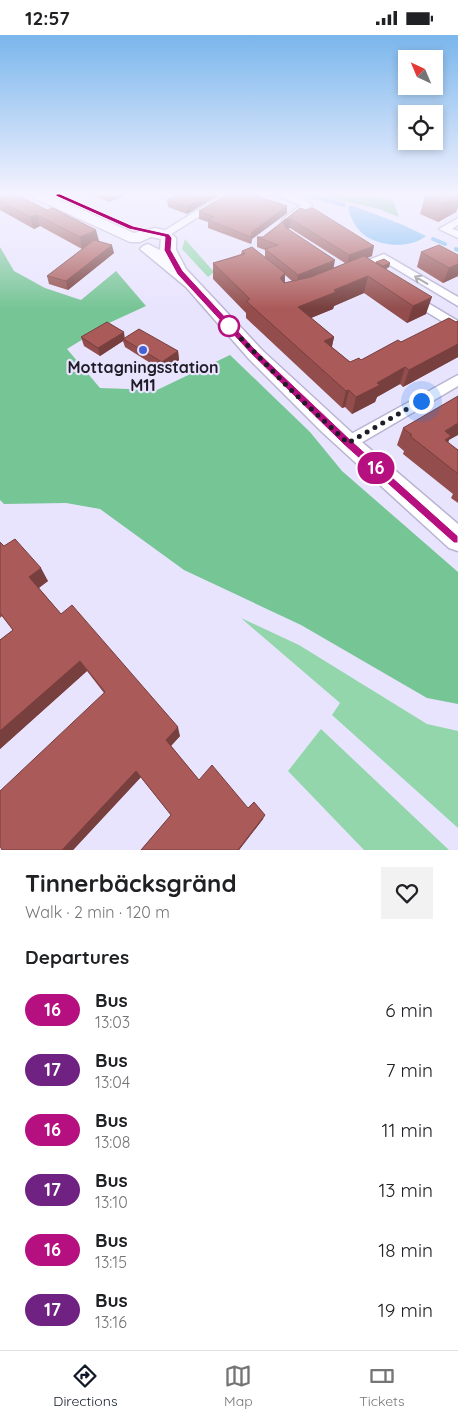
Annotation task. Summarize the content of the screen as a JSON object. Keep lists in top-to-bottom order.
{
  "places": ["Mottagningsstation M11"],
  "lines": ["bus line 16"],
  "north": "top left",
  "page": {
    "status": "12:57",
    "on_map": "16",
    "heading": [
      ["Tinnerbäcksgränd", "Walk · 2 min · 120 m"],
      "Departures"
    ],
    "list": [
      {
        "mark": "16",
        "name": "Bus",
        "note": "13:03",
        "value": "6 min"
      },
      {
        "mark": "17",
        "name": "Bus",
        "note": "13:04",
        "value": "7 min"
      },
      {
        "mark": "16",
        "name": "Bus",
        "note": "13:08",
        "value": "11 min"
      },
      {
        "mark": "17",
        "name": "Bus",
        "note": "13:10",
        "value": "13 min"
      },
      {
        "mark": "16",
        "name": "Bus",
        "note": "13:15",
        "value": "18 min"
      },
      {
        "mark": "17",
        "name": "Bus",
        "note": "13:16",
        "value": "19 min"
      }
    ],
    "tabs": ["Directions", "Map", "Tickets"]
  }
}
